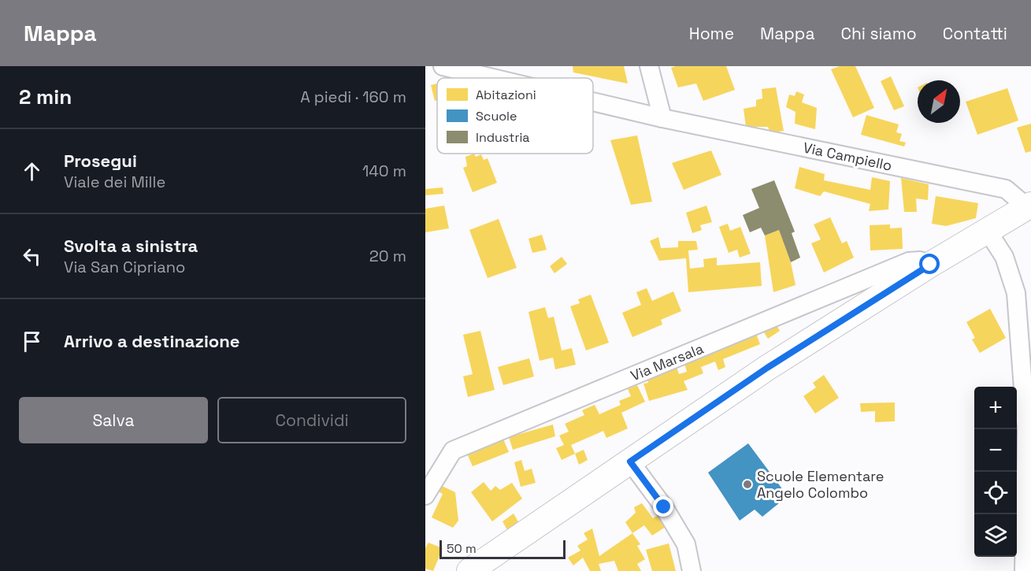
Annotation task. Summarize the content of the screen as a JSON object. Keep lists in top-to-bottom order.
{
  "streets": {
    "street": ["Via Campiello", "Via Marsala"]
  },
  "places": ["Scuole Elementare Angelo Colombo"],
  "legend": ["Abitazioni", "Scuole", "Industria"],
  "scale_bar": "50 m",
  "north": "top right",
  "page": {
    "header": "Mappa",
    "nav": [
      "Home",
      "Mappa",
      "Chi siamo",
      "Contatti"
    ],
    "heading": ["2 min", "A piedi · 160 m"],
    "list": [
      ["Prosegui", "Viale dei Mille", "140 m"],
      ["Svolta a sinistra", "Via San Cipriano", "20 m"],
      "Arrivo a destinazione"
    ],
    "buttons": ["Salva", "Condividi"],
    "map_buttons": ["+", "−"],
    "scale": "50 m"
  }
}
